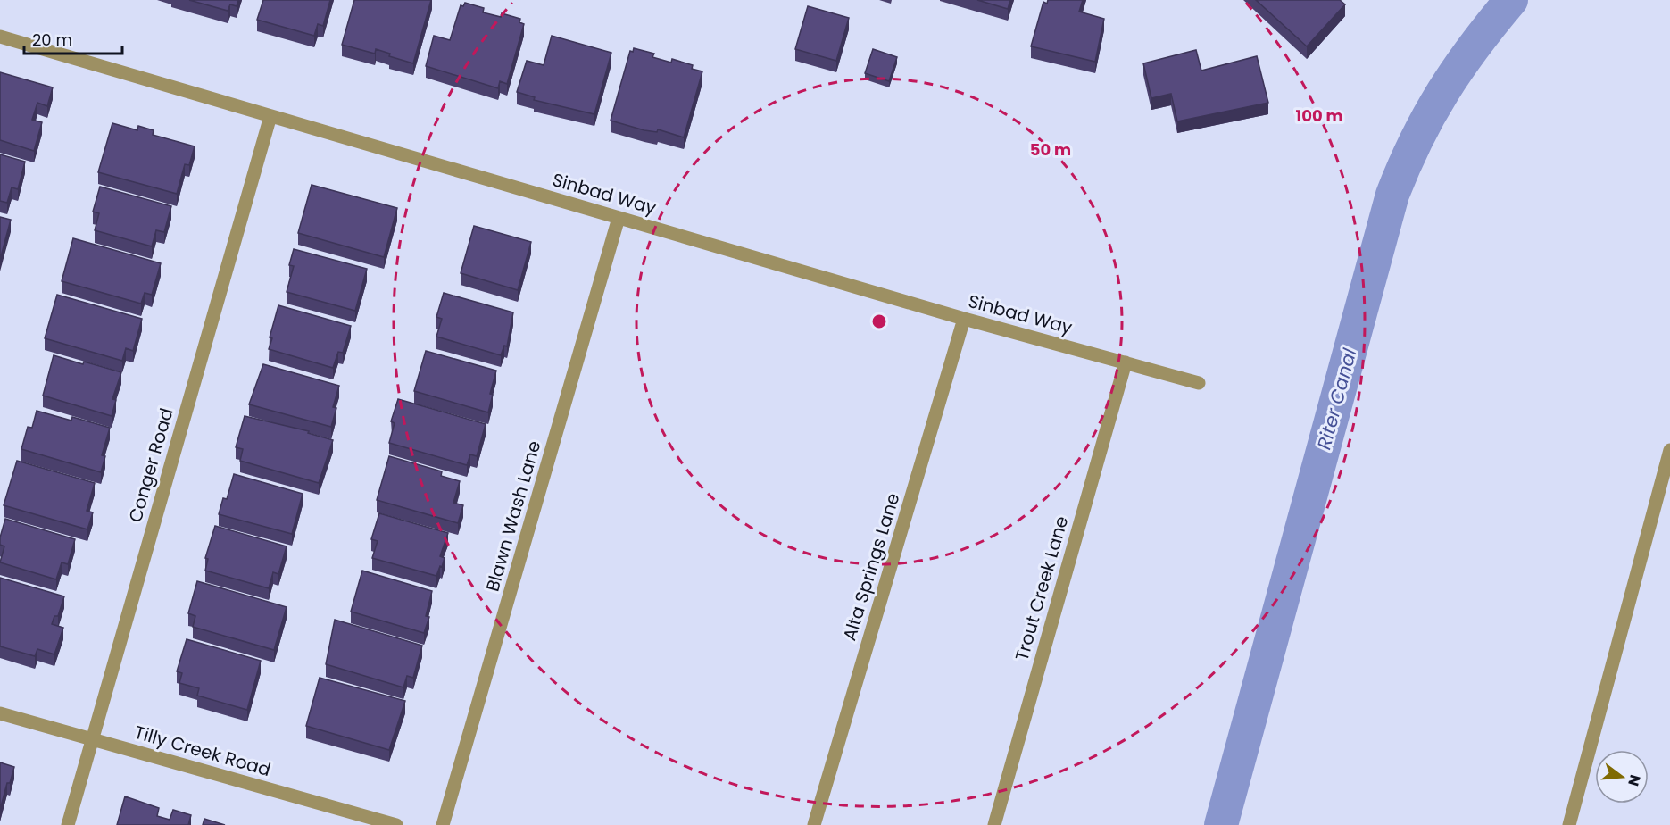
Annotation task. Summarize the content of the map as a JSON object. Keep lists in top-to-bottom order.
{
  "streets": {
    "street": [
      "Sinbad Way",
      "Conger Road",
      "Blawn Wash Lane",
      "Alta Springs Lane",
      "Trout Creek Lane",
      "Tilly Creek Road"
    ]
  },
  "crossings": [
    ["Sinbad Way", "Conger Road"],
    ["Sinbad Way", "Blawn Wash Lane"],
    ["Sinbad Way", "Alta Springs Lane"],
    ["Sinbad Way", "Trout Creek Lane"],
    ["Conger Road", "Tilly Creek Road"]
  ],
  "water": ["Riter Canal"],
  "scale_bar": "20 m",
  "north": "right",
  "rings": ["100 m", "50 m"]
}
